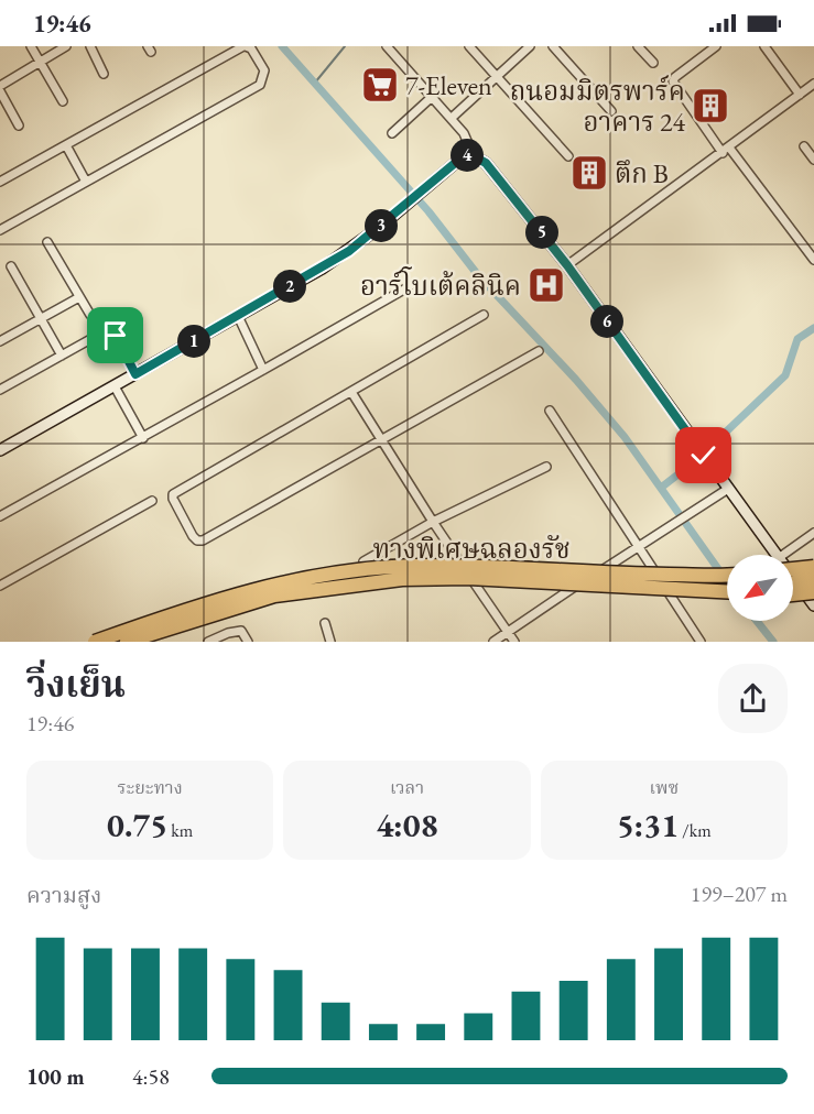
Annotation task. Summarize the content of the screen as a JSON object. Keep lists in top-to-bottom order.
{
  "streets": {
    "highway": ["ทางพิเศษฉลองรัช"]
  },
  "places": {
    "supermarket": ["7-Eleven"],
    "building": ["ถนอมมิตรพาร์ค อาคาร 24", "ตึก B"],
    "hospital": ["อาร์โบเต้คลินิค"]
  },
  "north": "bottom left",
  "page": {
    "status": "19:46",
    "pins": [
      "4",
      "3",
      "5",
      "2",
      "6",
      "1"
    ],
    "heading": ["วิ่งเย็น", "19:46"],
    "stats": [
      ["ระยะทาง", "0.75 km"],
      ["เวลา", "4:08"],
      ["เพซ", "5:31 /km"]
    ],
    "chart": ["ความสูง", "199–207 m"],
    "list": [
      {
        "name": "100 m",
        "note": "4:58"
      }
    ]
  }
}
